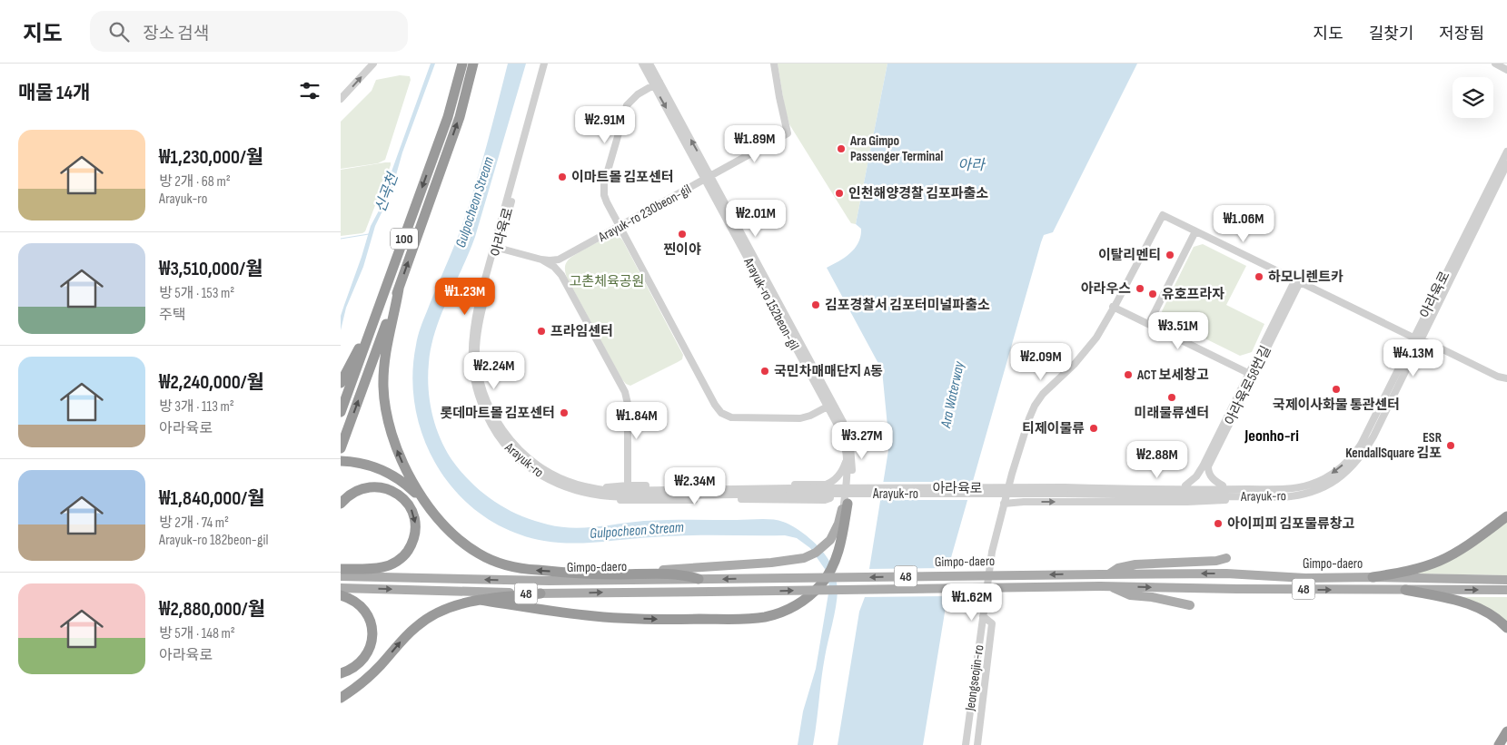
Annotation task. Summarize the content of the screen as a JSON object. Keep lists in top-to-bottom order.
{
  "streets": {
    "highway": ["100"],
    "main road": ["Gimpo-daero", "48"],
    "street": [
      "Arayuk-ro 230beon-gil",
      "아라육로",
      "Arayuk-ro 152beon-gil",
      "아라육로58번길",
      "Arayuk-ro",
      "Jeongseojin-ro"
    ]
  },
  "crossings": [
    ["Arayuk-ro 230beon-gil", "아라육로"],
    ["Arayuk-ro 230beon-gil", "Arayuk-ro"],
    ["아라육로", "Arayuk-ro"]
  ],
  "districts": ["Jeonho-ri"],
  "water": [
    "아라",
    "신곡천",
    "Gulpocheon Stream",
    "Ara Waterway"
  ],
  "parks": ["고촌체육공원"],
  "places": [
    "Ara Gimpo Passenger Terminal",
    "이마트몰 김포센터",
    "인천해양경찰 김포파출소",
    "찐이야",
    "이탈리멘티",
    "하모니렌트카",
    "아라우스",
    "유호프라자",
    "김포경찰서 김포터미널파출소",
    "프라임센터",
    "국민차매매단지 A동",
    "ACT 보세창고",
    "국제이사화물 통관센터",
    "미래물류센터",
    "롯데마트몰 김포센터",
    "티제이물류",
    "ESR KendallSquare 김포",
    "아이피피 김포물류창고"
  ],
  "page": {
    "header": "지도",
    "search": "장소 검색",
    "nav": ["지도", "길찾기", "저장됨"],
    "heading": "매물 14개",
    "price": [
      "₩2.91M",
      "₩1.89M",
      "₩2.01M",
      "₩1.06M",
      "₩1.23M",
      "₩3.51M",
      "₩4.13M",
      "₩2.09M",
      "₩2.24M",
      "₩1.84M",
      "₩3.27M",
      "₩2.88M",
      "₩2.34M",
      "₩1.62M"
    ],
    "list": [
      {
        "name": "₩1,230,000/월",
        "note": "방 2개 · 68 m² · Arayuk-ro"
      },
      {
        "name": "₩3,510,000/월",
        "note": "방 5개 · 153 m² · 주택"
      },
      {
        "name": "₩2,240,000/월",
        "note": "방 3개 · 113 m² · 아라육로"
      },
      {
        "name": "₩1,840,000/월",
        "note": "방 2개 · 74 m² · Arayuk-ro 182beon-gil"
      },
      {
        "name": "₩2,880,000/월",
        "note": "방 5개 · 148 m² · 아라육로"
      }
    ]
  }
}
